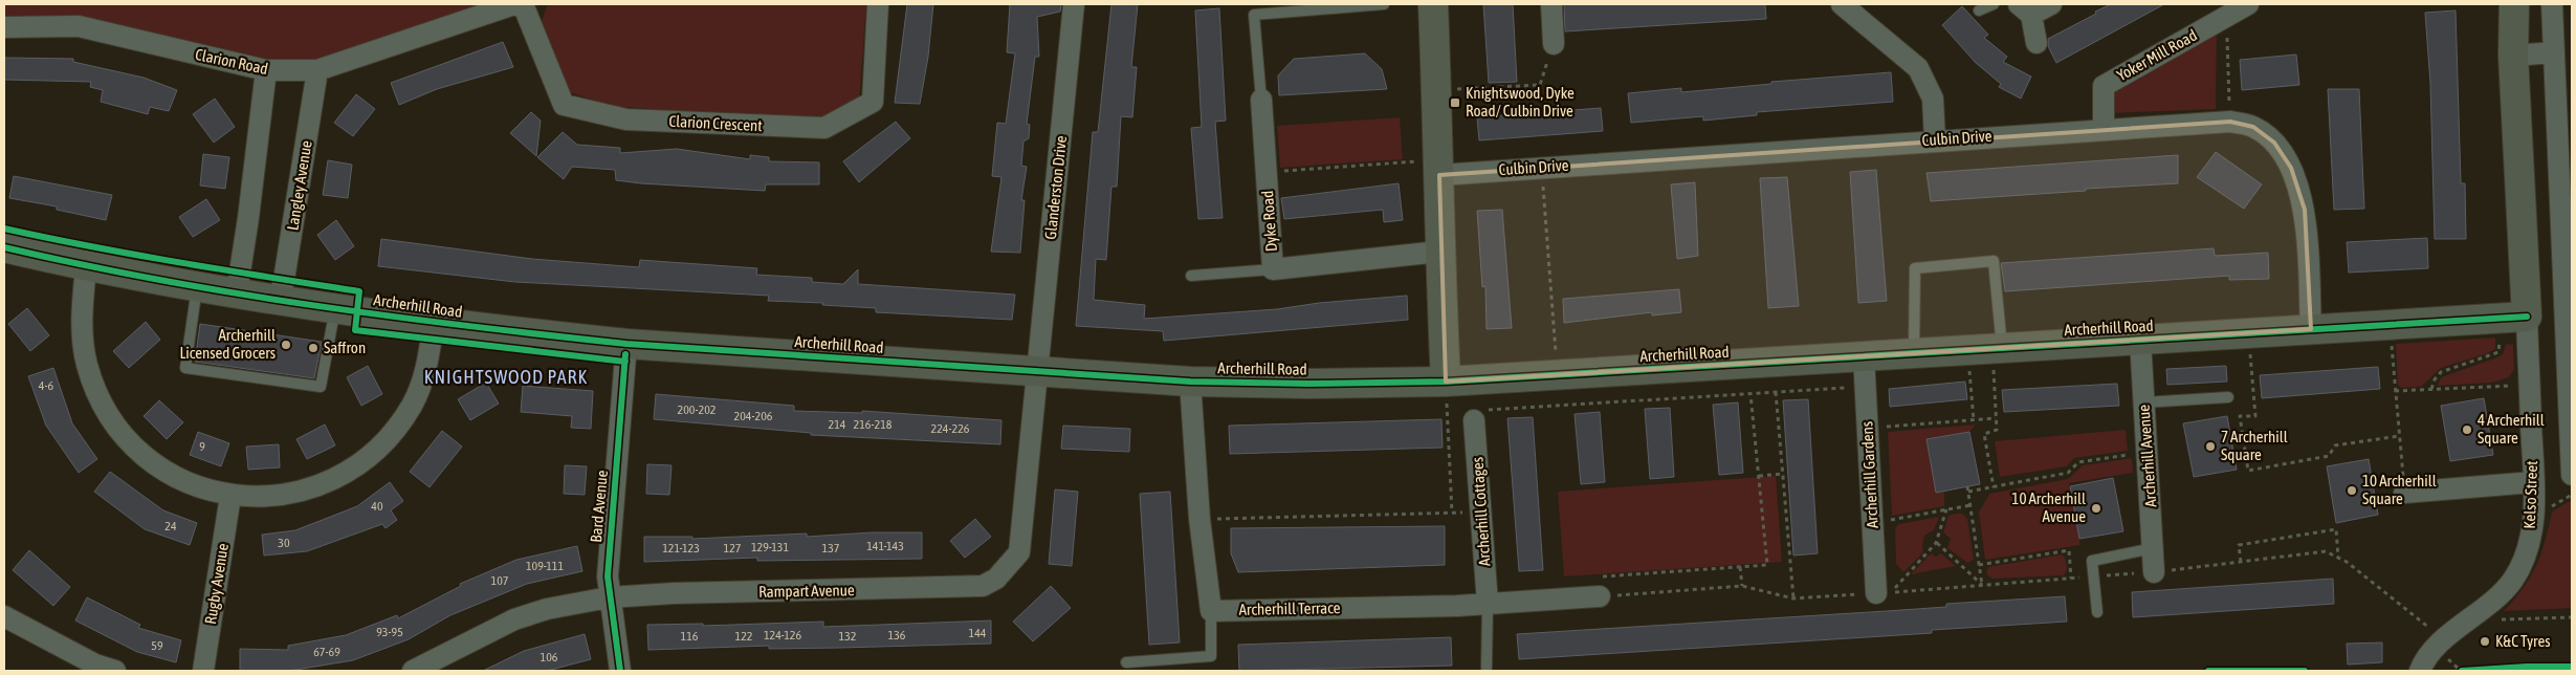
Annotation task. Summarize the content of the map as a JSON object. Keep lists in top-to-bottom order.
{
  "streets": {
    "street": [
      "Yoker Mill Road",
      "Clarion Road",
      "Clarion Crescent",
      "Culbin Drive",
      "Langley Avenue",
      "Glanderston Drive",
      "Dyke Road",
      "Archerhill Road",
      "Archerhill Avenue",
      "Archerhill Gardens",
      "Kelso Street",
      "Bard Avenue",
      "Archerhill Cottages",
      "Rugby Avenue",
      "Rampart Avenue",
      "Archerhill Terrace"
    ]
  },
  "crossings": [
    ["Yoker Mill Road", "Culbin Drive"],
    ["Clarion Road", "Langley Avenue"],
    ["Culbin Drive", "Archerhill Road"],
    ["Langley Avenue", "Archerhill Road"],
    ["Glanderston Drive", "Archerhill Road"],
    ["Glanderston Drive", "Rampart Avenue"],
    ["Archerhill Road", "Archerhill Avenue"],
    ["Archerhill Road", "Archerhill Gardens"],
    ["Archerhill Road", "Kelso Street"],
    ["Archerhill Road", "Bard Avenue"],
    ["Archerhill Road", "Rampart Avenue"],
    ["Bard Avenue", "Rampart Avenue"],
    ["Archerhill Cottages", "Archerhill Terrace"]
  ],
  "districts": ["KNIGHTSWOOD PARK"],
  "places": {
    "transit": ["Knightswood, Dyke Road/ Culbin Drive"],
    "other": [
      "Archerhill Licensed Grocers",
      "Saffron",
      "4 Archerhill Square",
      "7 Archerhill Square",
      "10 Archerhill Square",
      "10 Archerhill Avenue",
      "K&C Tyres"
    ]
  },
  "house_numbers": [
    "4-6",
    "200-202",
    "204-206",
    "214",
    "216-218",
    "224-226",
    "9",
    "40",
    "24",
    "30",
    "141-143",
    "129-131",
    "121-123",
    "127",
    "137",
    "109-111",
    "107",
    "93-95",
    "144",
    "124-126",
    "136",
    "116",
    "122",
    "132",
    "59",
    "67-69",
    "106"
  ]
}
